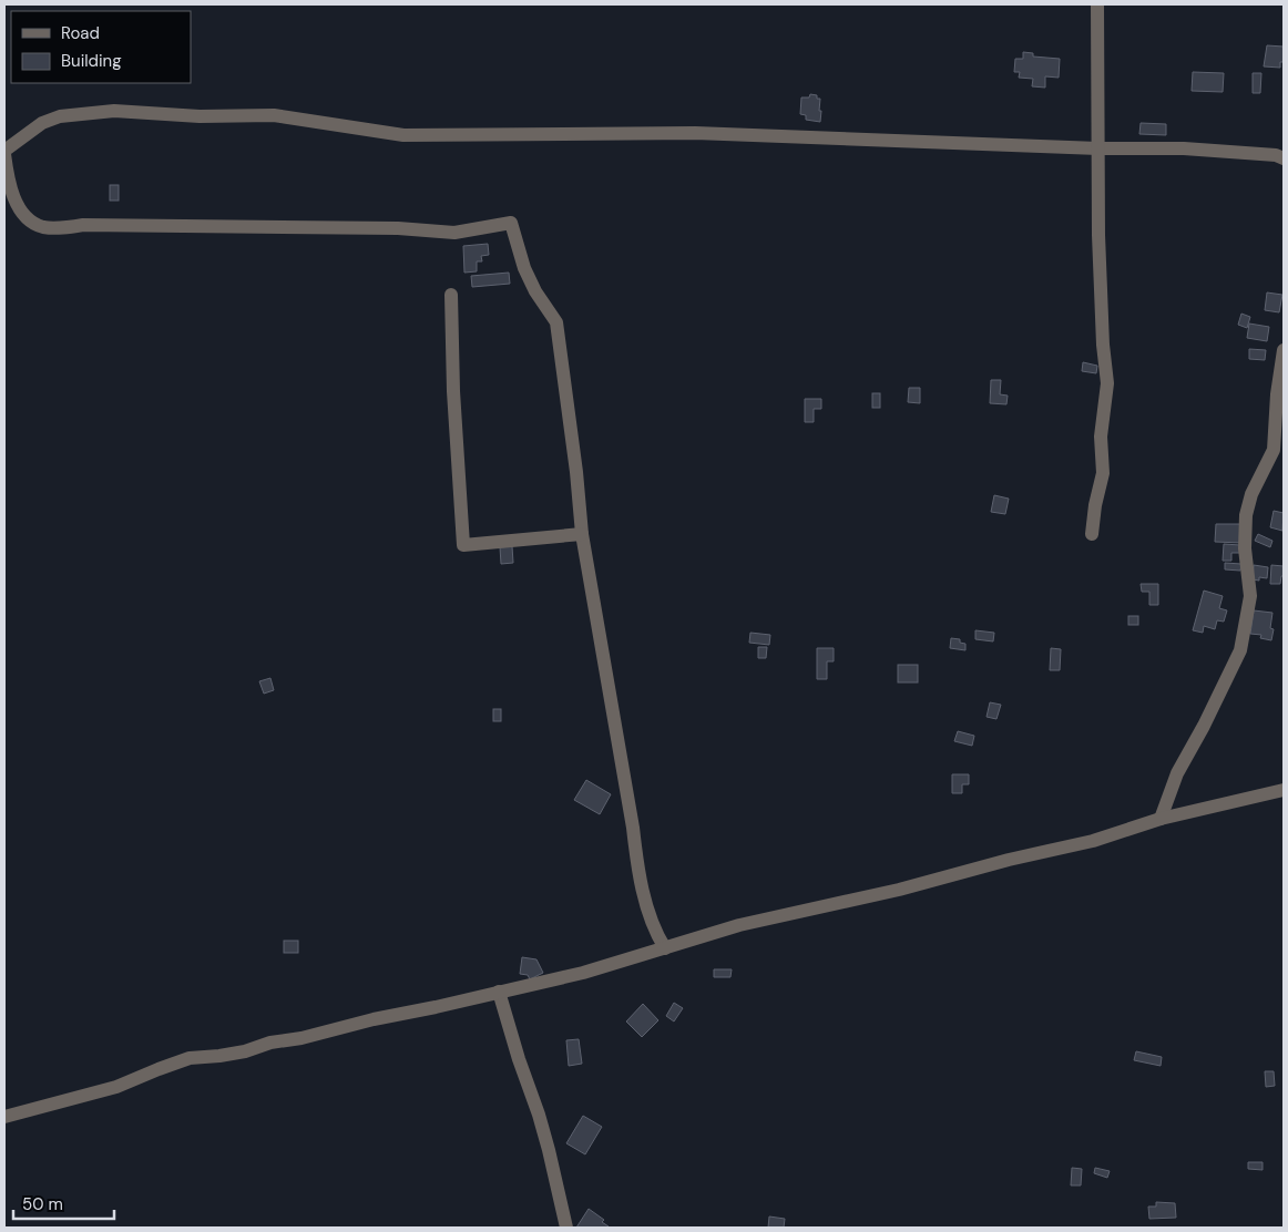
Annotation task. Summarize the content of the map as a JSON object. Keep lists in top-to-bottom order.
{
  "legend": ["Road", "Building"],
  "scale_bar": "50 m"
}
